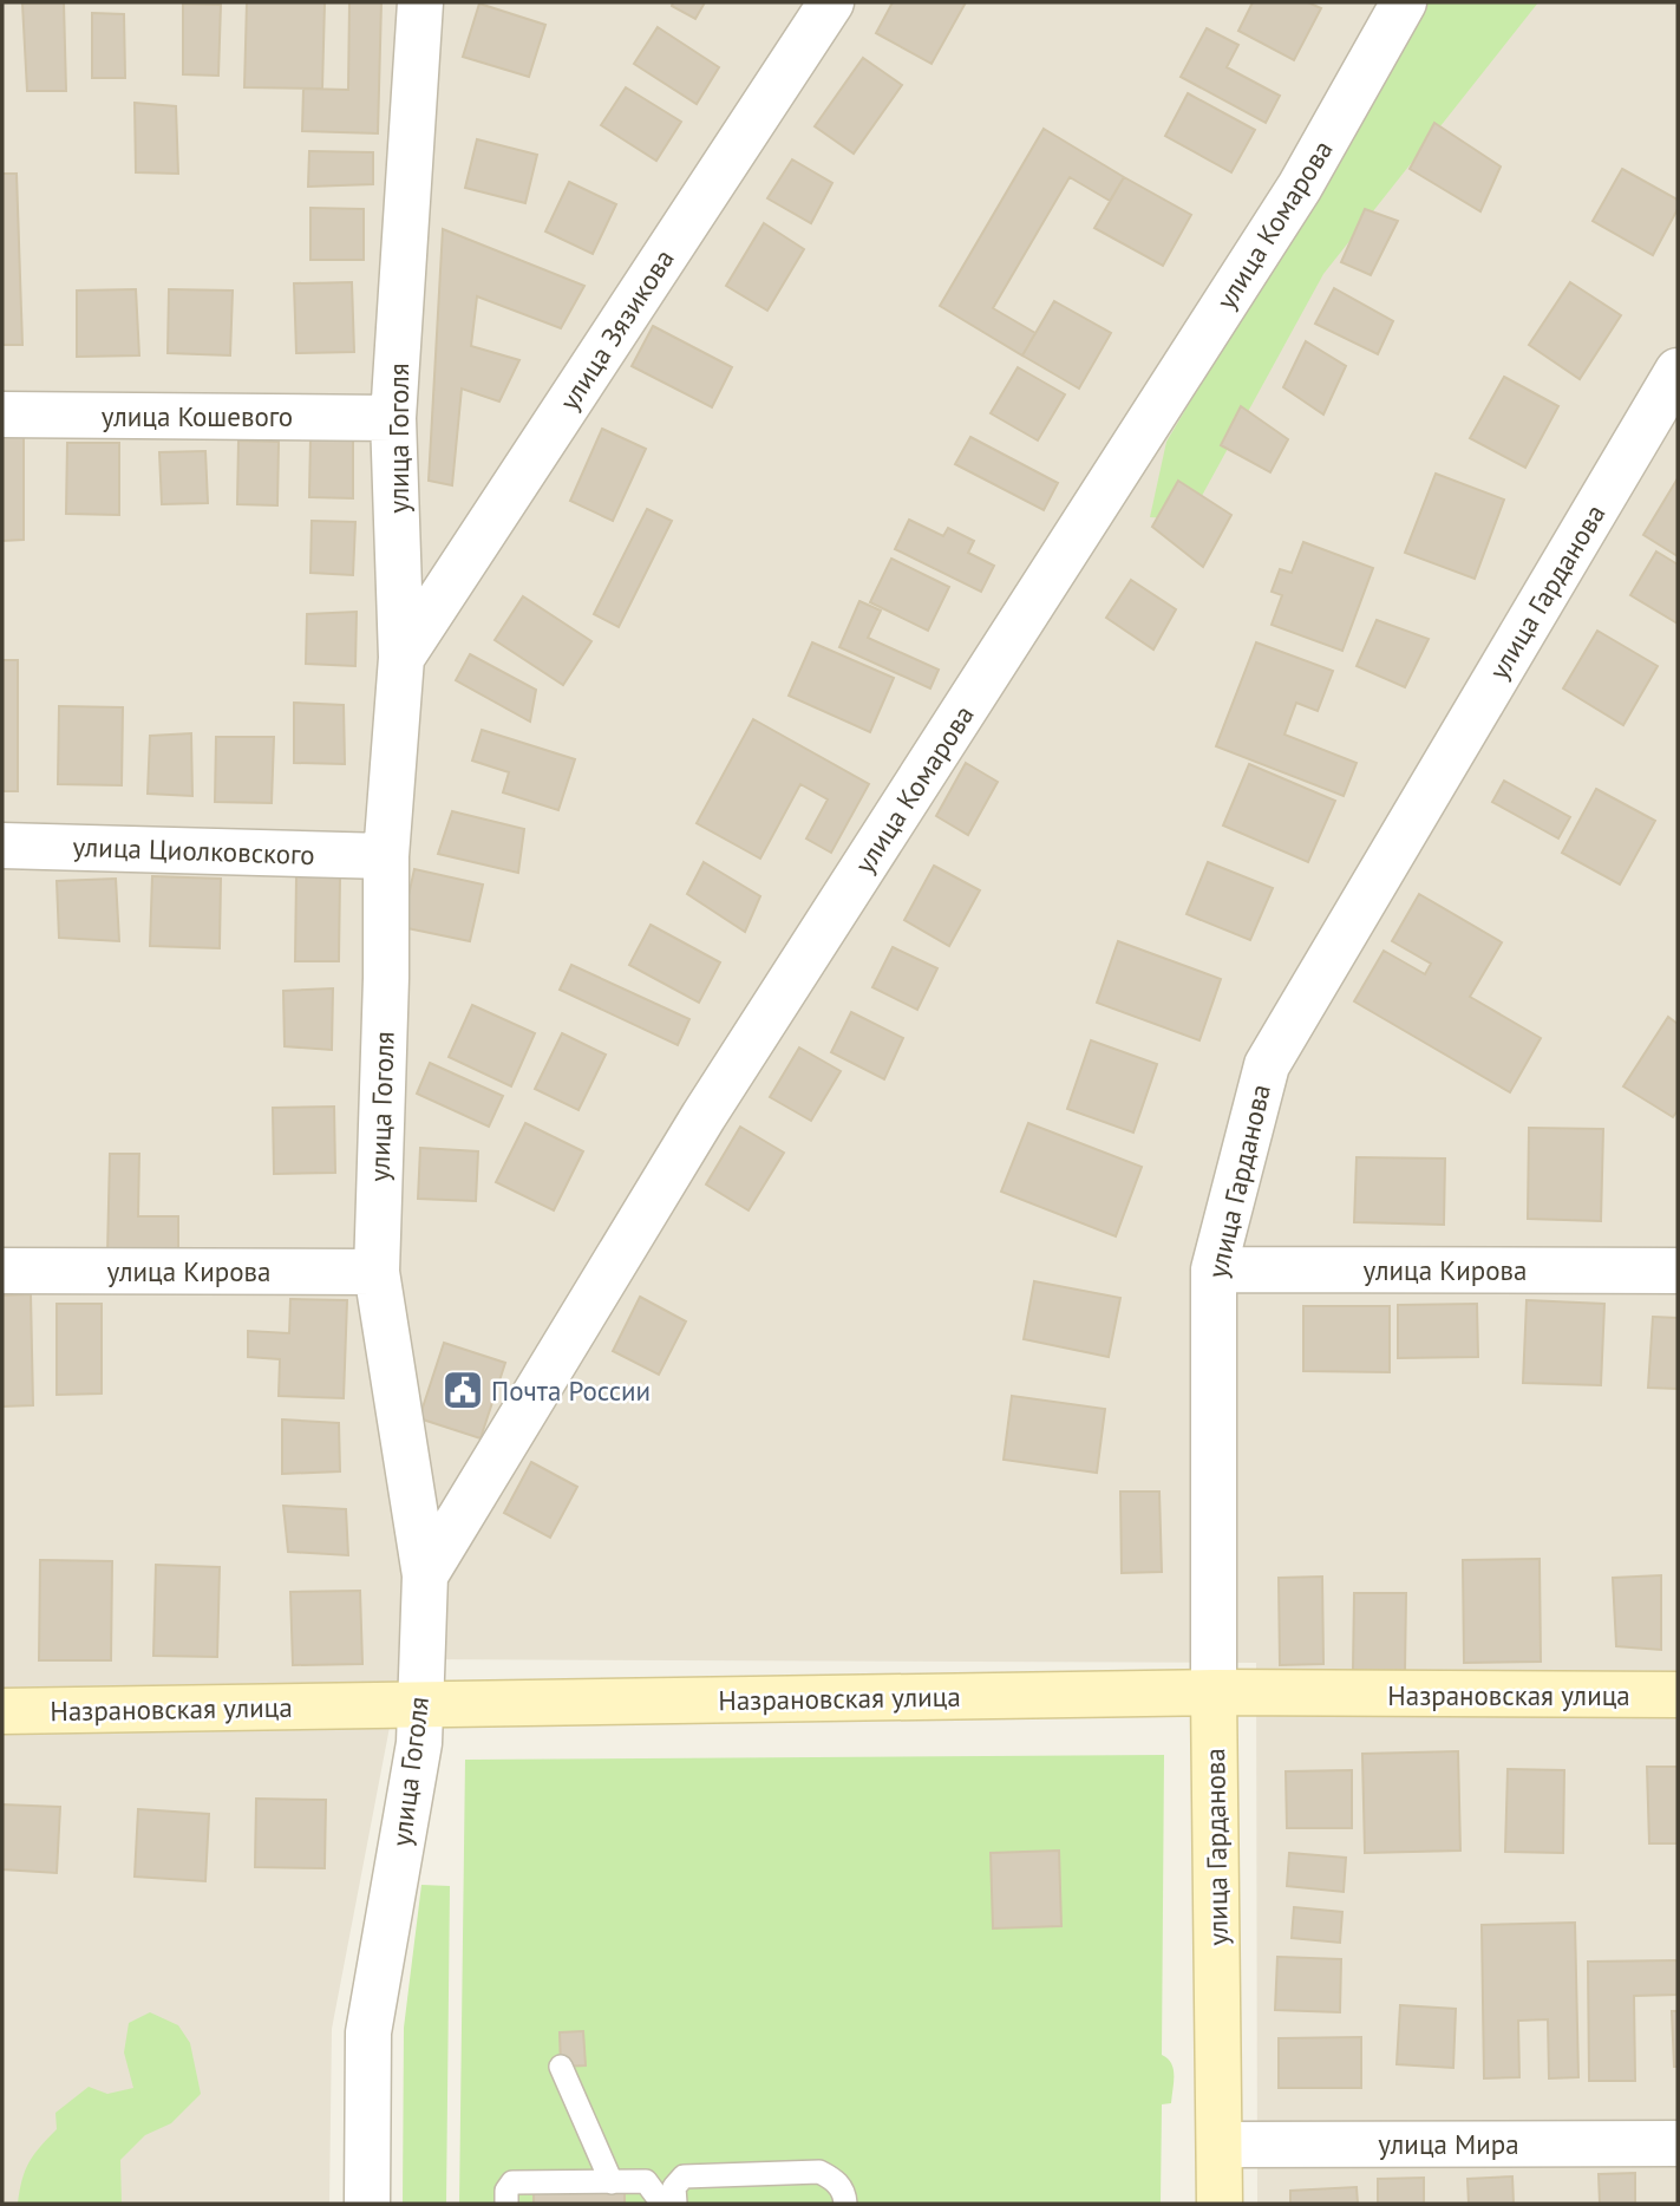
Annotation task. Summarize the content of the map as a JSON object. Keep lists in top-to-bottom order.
{
  "streets": {
    "street": [
      "улица Комарова",
      "улица Зязикова",
      "улица Кошевого",
      "улица Гоголя",
      "улица Гарданова",
      "улица Циолковского",
      "улица Кирова",
      "Назрановская улица",
      "улица Мира"
    ]
  },
  "crossings": [
    ["улица Комарова", "улица Гоголя"],
    ["улица Зязикова", "улица Гоголя"],
    ["улица Кошевого", "улица Гоголя"],
    ["улица Гоголя", "улица Циолковского"],
    ["улица Гоголя", "улица Кирова"],
    ["улица Гоголя", "Назрановская улица"],
    ["улица Гарданова", "улица Кирова"],
    ["улица Гарданова", "Назрановская улица"],
    ["улица Гарданова", "улица Мира"]
  ],
  "places": {
    "public building": ["Почта России"]
  }
}
